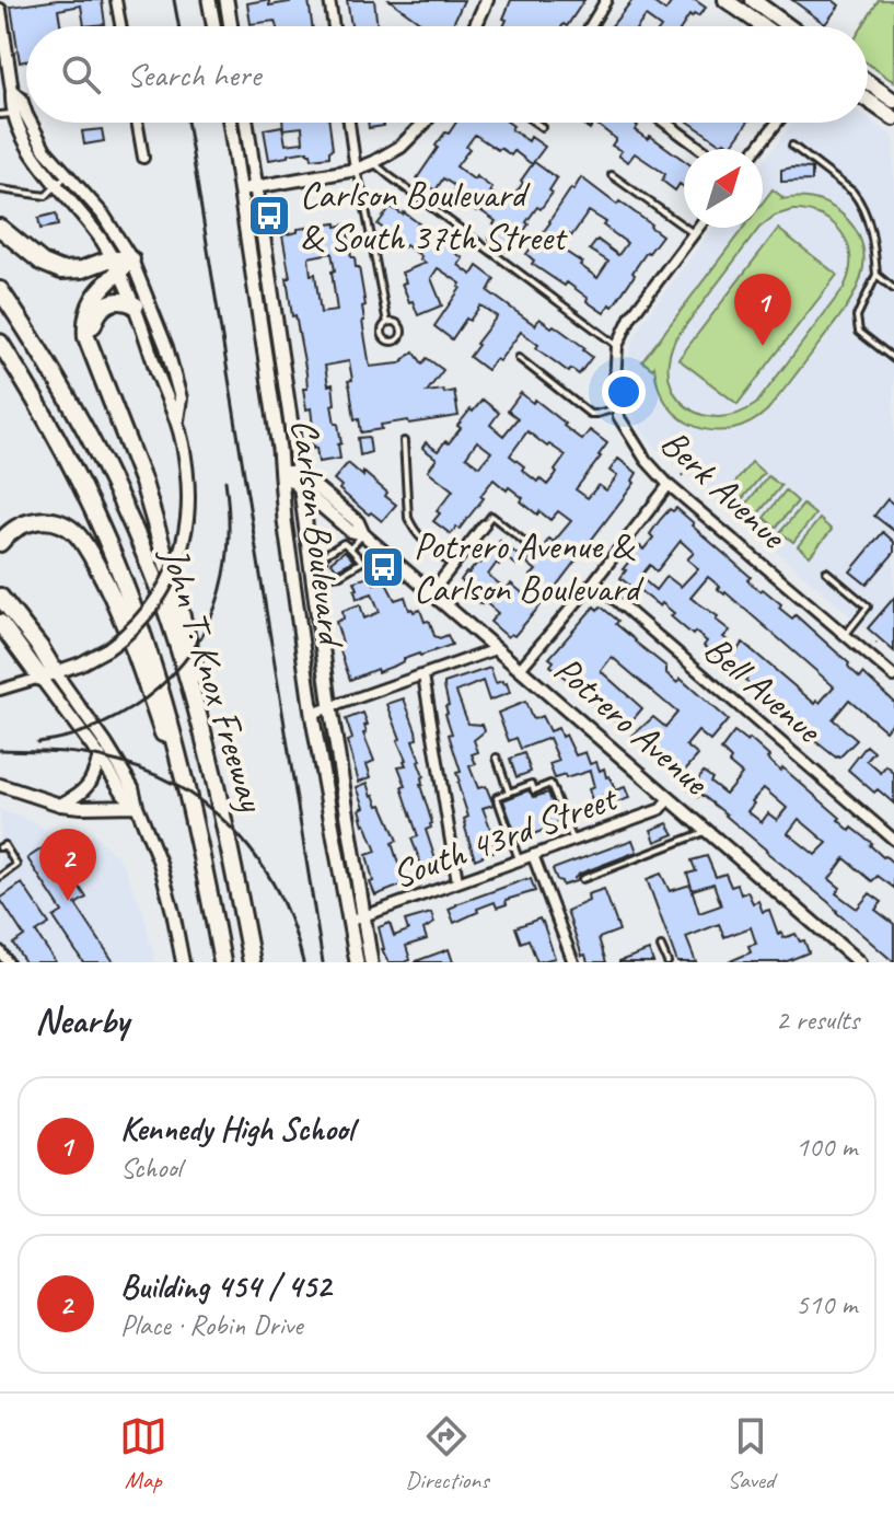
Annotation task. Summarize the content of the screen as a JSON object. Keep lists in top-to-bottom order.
{
  "streets": {
    "highway": ["John T. Knox Freeway"],
    "main road": ["Carlson Boulevard"],
    "street": [
      "Berk Avenue",
      "Bell Avenue",
      "Potrero Avenue",
      "South 43rd Street"
    ]
  },
  "crossings": [
    ["Carlson Boulevard", "Potrero Avenue"],
    ["Carlson Boulevard", "South 43rd Street"],
    ["Potrero Avenue", "South 43rd Street"]
  ],
  "places": {
    "bus stop": ["Carlson Boulevard & South 37th Street", "Potrero Avenue & Carlson Boulevard"]
  },
  "north": "top right",
  "page": {
    "search": "Search here",
    "pins": ["1", "2"],
    "heading": ["Nearby", "2 results"],
    "list": [
      {
        "mark": "1",
        "name": "Kennedy High School",
        "note": "School",
        "value": "100 m"
      },
      {
        "mark": "2",
        "name": "Building 454 / 452",
        "note": "Place · Robin Drive",
        "value": "510 m"
      }
    ],
    "nav": ["Map", "Directions", "Saved"]
  }
}
